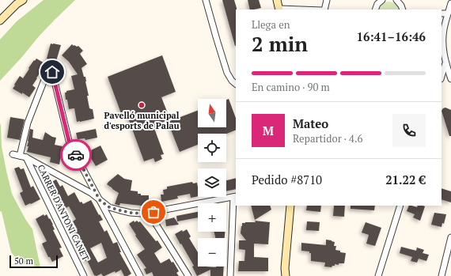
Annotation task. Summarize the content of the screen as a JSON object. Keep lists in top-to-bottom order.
{
  "streets": {
    "street": ["CARRER D'ANTONI CANET"]
  },
  "places": ["Pavelló municipal d'esports de Palau"],
  "scale_bar": "50 m",
  "north": "top",
  "page": {
    "heading": ["2 min", "Llega en", "16:41–16:46"],
    "panel": [
      "Mateo",
      "Repartidor · 4.6",
      "Pedido #8710",
      "21.22 €"
    ],
    "bar": "En camino · 90 m",
    "map_buttons": ["+", "−"],
    "round": "M",
    "scale": "50 m"
  }
}
